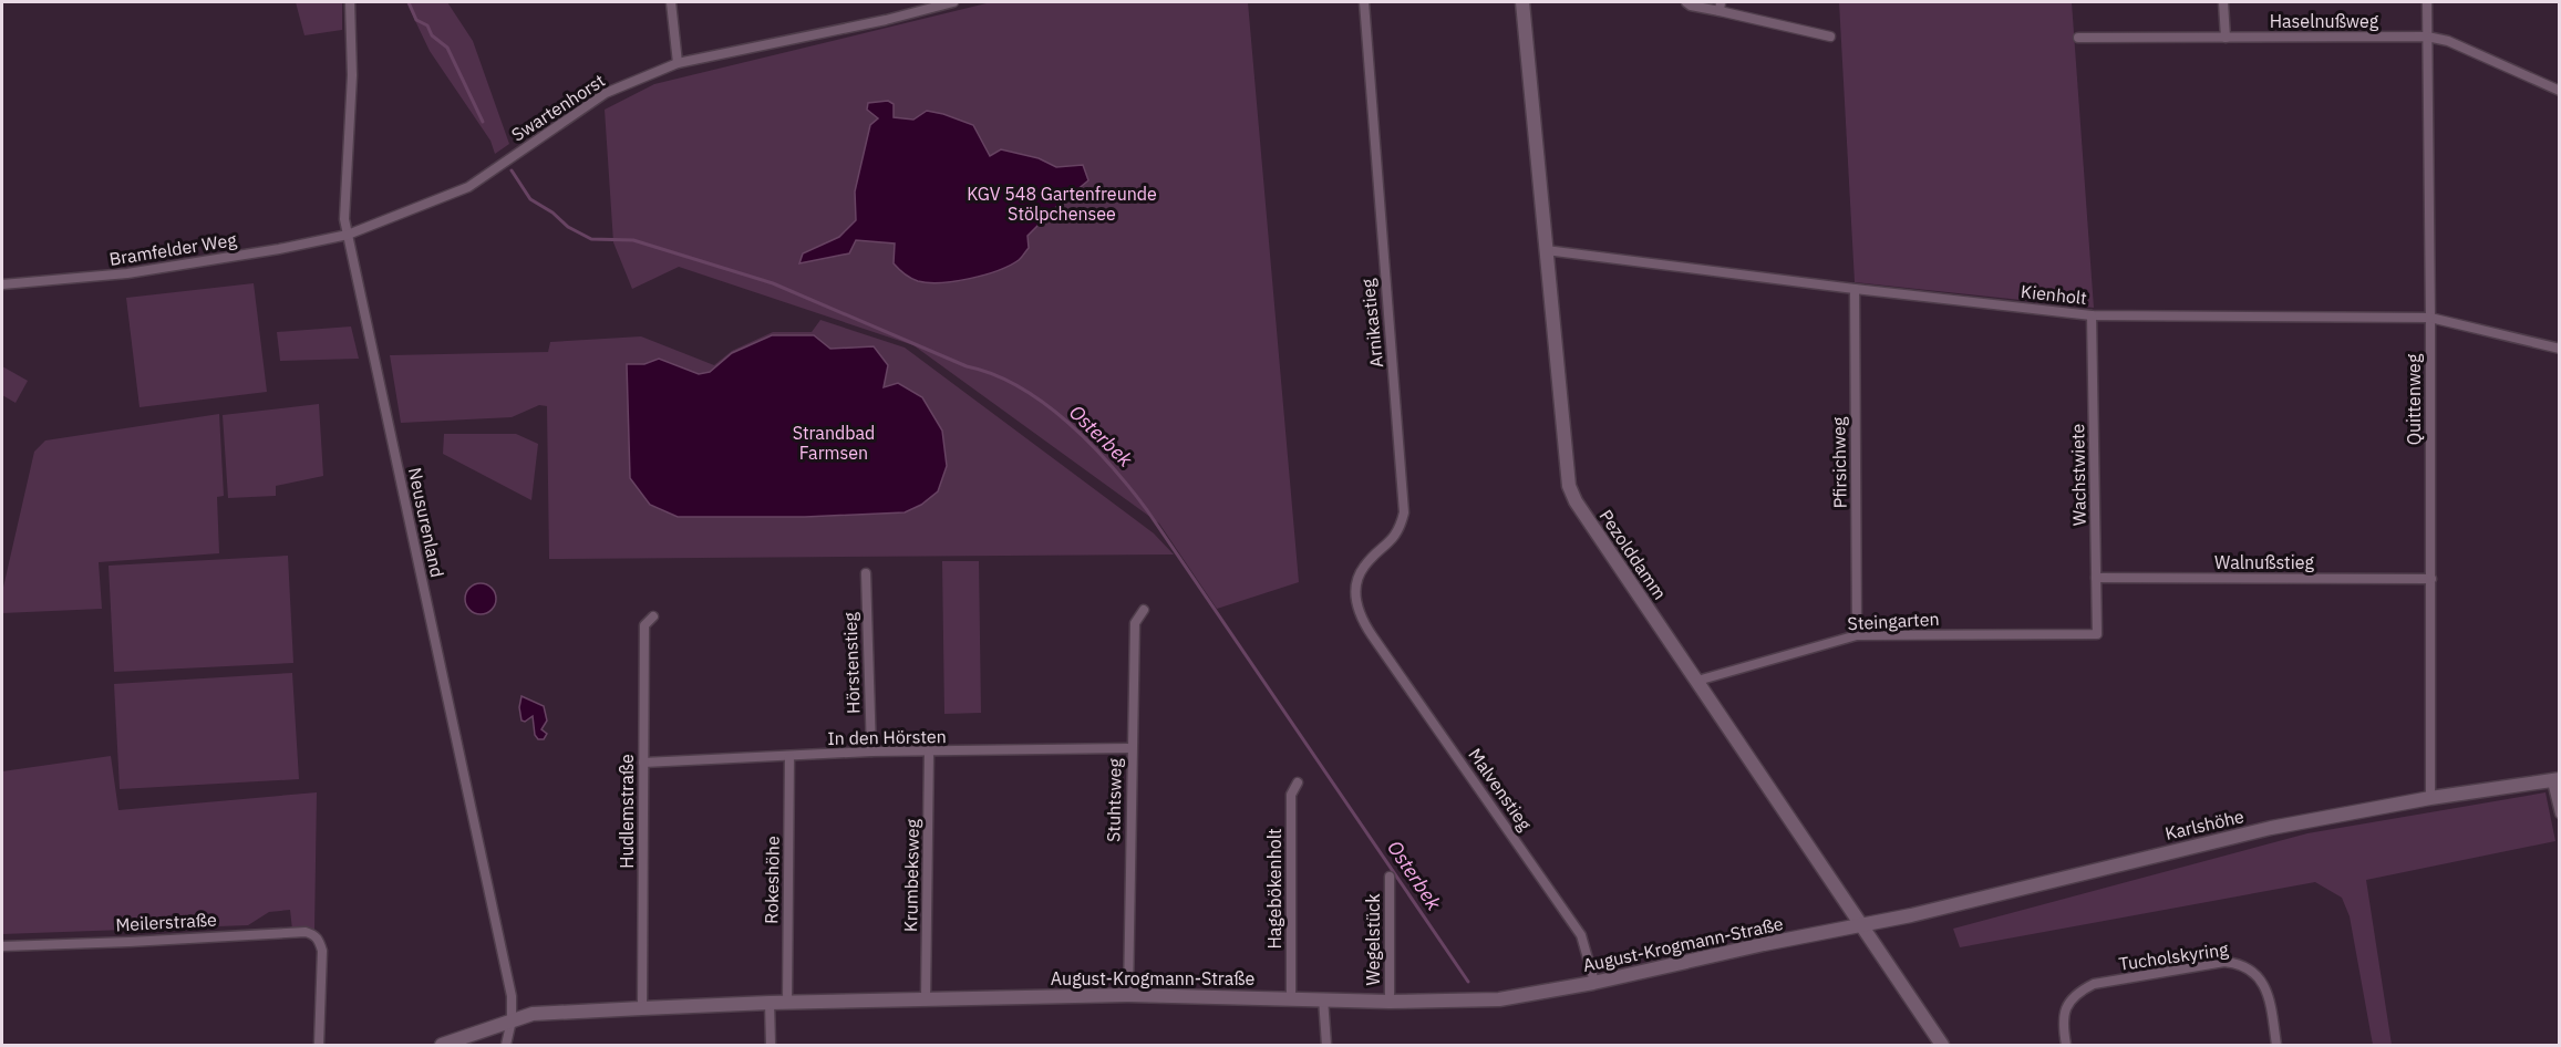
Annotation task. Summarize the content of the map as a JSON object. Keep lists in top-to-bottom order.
{
  "streets": {
    "main road": ["Pezolddamm", "Karlshöhe", "August-Krogmann-Straße"],
    "street": [
      "Haselnußweg",
      "Swartenhorst",
      "Bramfelder Weg",
      "Kienholt",
      "Arnikastieg",
      "Quittenweg",
      "Pfirsichweg",
      "Wachstwiete",
      "Neusurenland",
      "Walnußstieg",
      "Steingarten",
      "Hörstenstieg",
      "In den Hörsten",
      "Malvenstieg",
      "Stuhtsweg",
      "Hudlemstraße",
      "Krumbeksweg",
      "Rokeshöhe",
      "Hagebökenholt",
      "Meilerstraße",
      "Wegelstück",
      "Tucholskyring"
    ]
  },
  "crossings": [
    ["Haselnußweg", "Quittenweg"],
    ["Swartenhorst", "Bramfelder Weg"],
    ["Swartenhorst", "Neusurenland"],
    ["Bramfelder Weg", "Neusurenland"],
    ["Kienholt", "Quittenweg"],
    ["Kienholt", "Pfirsichweg"],
    ["Kienholt", "Wachstwiete"],
    ["Kienholt", "Pezolddamm"],
    ["Arnikastieg", "Malvenstieg"],
    ["Quittenweg", "Walnußstieg"],
    ["Quittenweg", "Karlshöhe"],
    ["Pfirsichweg", "Steingarten"],
    ["Wachstwiete", "Walnußstieg"],
    ["Wachstwiete", "Steingarten"],
    ["Neusurenland", "August-Krogmann-Straße"],
    ["Pezolddamm", "Steingarten"],
    ["Pezolddamm", "Karlshöhe"],
    ["Pezolddamm", "August-Krogmann-Straße"],
    ["Hörstenstieg", "In den Hörsten"],
    ["In den Hörsten", "Stuhtsweg"],
    ["In den Hörsten", "Hudlemstraße"],
    ["In den Hörsten", "Krumbeksweg"],
    ["In den Hörsten", "Rokeshöhe"],
    ["Malvenstieg", "August-Krogmann-Straße"],
    ["Stuhtsweg", "August-Krogmann-Straße"],
    ["Hudlemstraße", "August-Krogmann-Straße"],
    ["Karlshöhe", "August-Krogmann-Straße"],
    ["Krumbeksweg", "August-Krogmann-Straße"],
    ["Rokeshöhe", "August-Krogmann-Straße"],
    ["Hagebökenholt", "August-Krogmann-Straße"],
    ["Wegelstück", "August-Krogmann-Straße"]
  ],
  "water": ["Osterbek"],
  "parks": ["KGV 548 Gartenfreunde Stölpchensee", "Strandbad Farmsen"]
}
